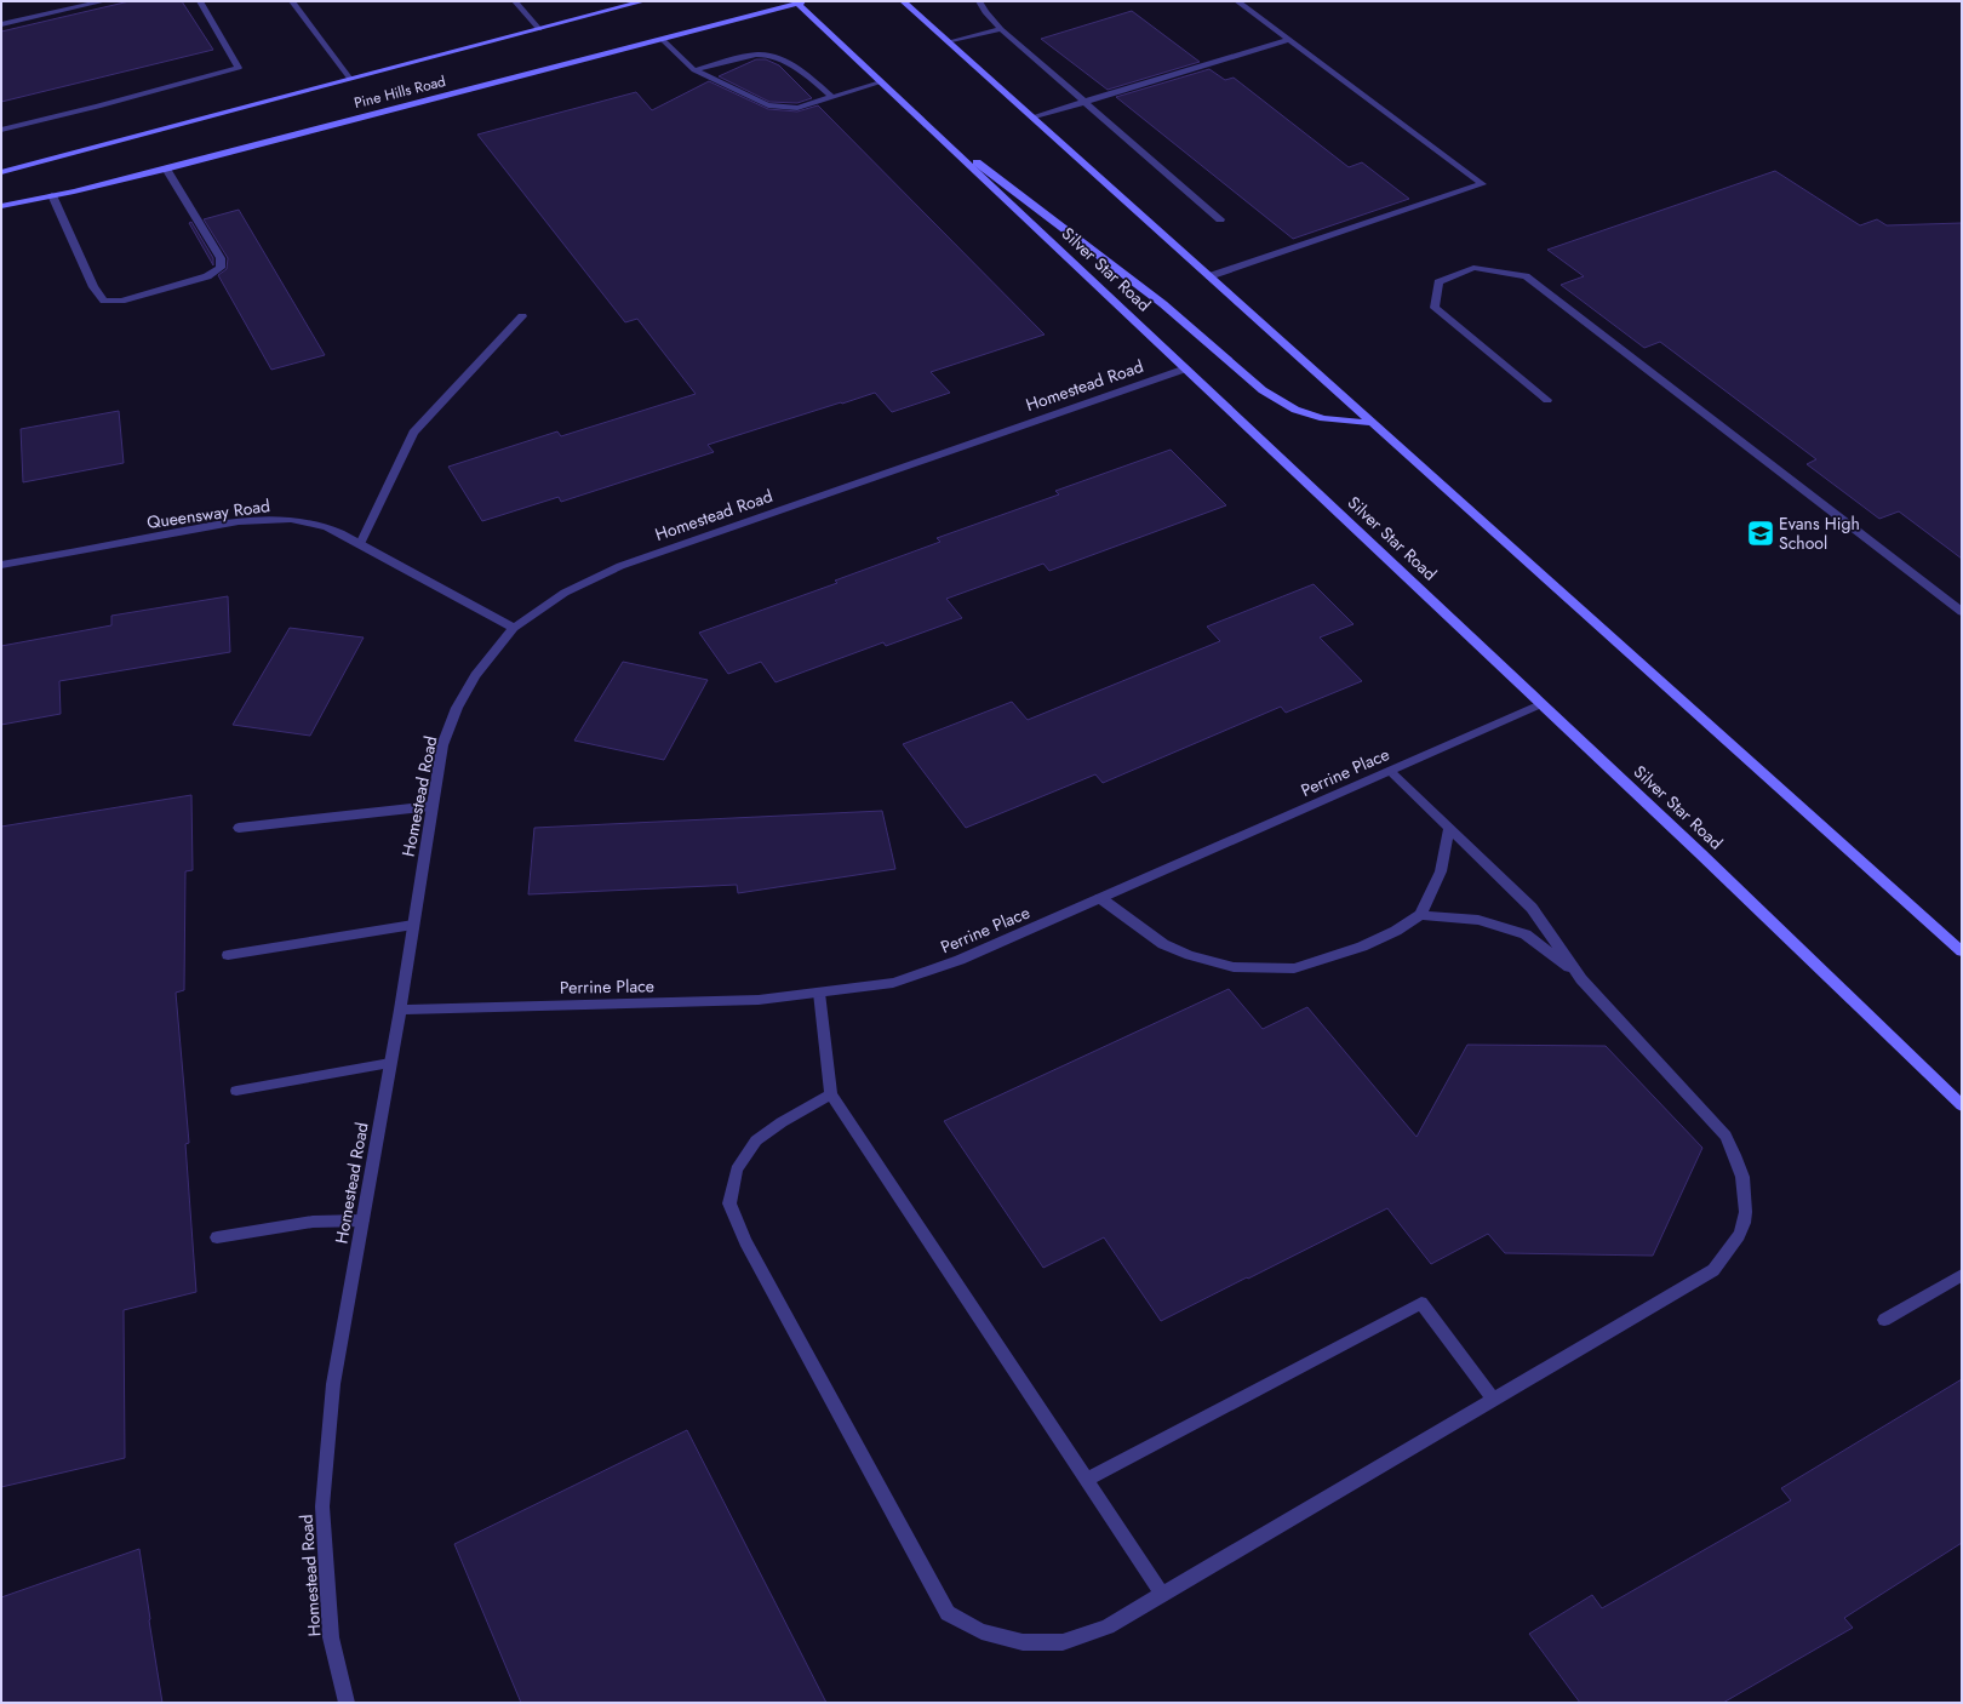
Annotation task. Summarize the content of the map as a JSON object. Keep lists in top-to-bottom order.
{
  "streets": {
    "main road": ["Pine Hills Road", "Silver Star Road"],
    "street": ["Homestead Road", "Queensway Road", "Perrine Place"]
  },
  "crossings": [
    ["Pine Hills Road", "Silver Star Road"],
    ["Silver Star Road", "Homestead Road"],
    ["Silver Star Road", "Perrine Place"],
    ["Homestead Road", "Queensway Road"],
    ["Homestead Road", "Perrine Place"]
  ],
  "places": {
    "school or university": ["Evans High School"]
  }
}
